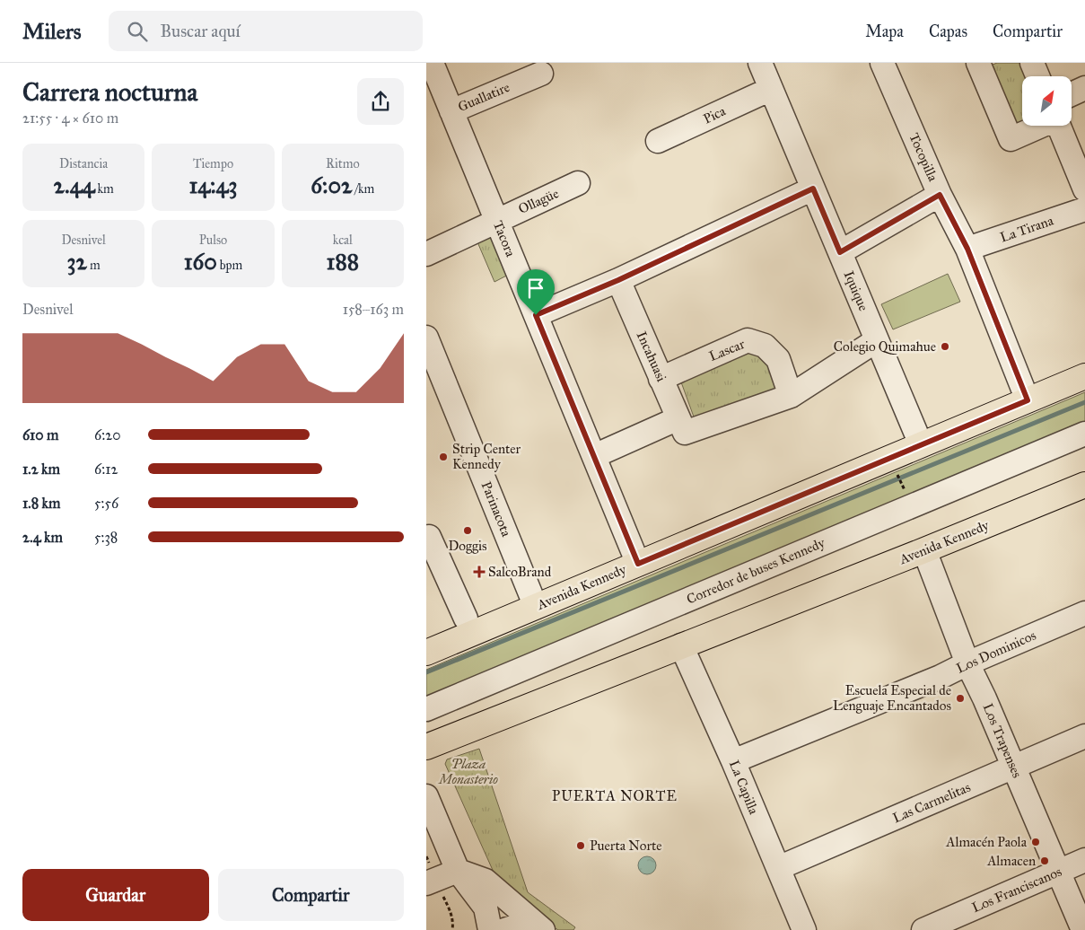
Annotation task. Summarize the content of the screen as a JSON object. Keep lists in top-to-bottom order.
{
  "streets": {
    "main road": ["Avenida Kennedy"],
    "street": [
      "Guallatire",
      "Pica",
      "Tocopilla",
      "Ollagüe",
      "La Tirana",
      "Tacora",
      "Iquique",
      "Lascar",
      "Incahuasi",
      "Parinacota",
      "Corredor de buses Kennedy",
      "Los Dominicos",
      "Los Trapenses",
      "La Capilla",
      "Las Carmelitas",
      "Los Franciscanos"
    ]
  },
  "crossings": [
    ["Guallatire", "Tacora"],
    ["Pica", "Iquique"],
    ["Tocopilla", "La Tirana"],
    ["Tocopilla", "Avenida Kennedy"],
    ["Ollagüe", "Tacora"],
    ["Tacora", "Avenida Kennedy"],
    ["Iquique", "Avenida Kennedy"],
    ["Lascar", "Incahuasi"],
    ["Parinacota", "Avenida Kennedy"],
    ["Avenida Kennedy", "Los Trapenses"],
    ["Avenida Kennedy", "La Capilla"],
    ["Los Dominicos", "Los Trapenses"],
    ["Los Dominicos", "La Capilla"],
    ["Los Trapenses", "Las Carmelitas"],
    ["Los Trapenses", "Los Franciscanos"],
    ["La Capilla", "Las Carmelitas"]
  ],
  "districts": ["PUERTA NORTE"],
  "parks": ["Plaza Monasterio"],
  "places": {
    "other": [
      "Colegio Quimahue",
      "Strip Center Kennedy",
      "Doggis",
      "Escuela Especial de Lenguaje Encantados",
      "Almacén Paola",
      "Puerta Norte",
      "Almacen"
    ],
    "health": ["SalcoBrand"]
  },
  "north": "top right",
  "page": {
    "header": "Milers",
    "search": "Buscar aquí",
    "nav": ["Mapa", "Capas", "Compartir"],
    "heading": ["Carrera nocturna", "21:55 · 4 × 610 m"],
    "stats": [
      ["Distancia", "2.44 km"],
      ["Tiempo", "14:43"],
      ["Ritmo", "6:02 /km"],
      ["Desnivel", "32 m"],
      ["Pulso", "160 bpm"],
      ["kcal", "188"]
    ],
    "chart": ["Desnivel", "158–163 m"],
    "list": [
      {
        "name": "610 m",
        "note": "6:20"
      },
      {
        "name": "1.2 km",
        "note": "6:12"
      },
      {
        "name": "1.8 km",
        "note": "5:56"
      },
      {
        "name": "2.4 km",
        "note": "5:38"
      }
    ],
    "buttons": ["Guardar", "Compartir"]
  }
}
